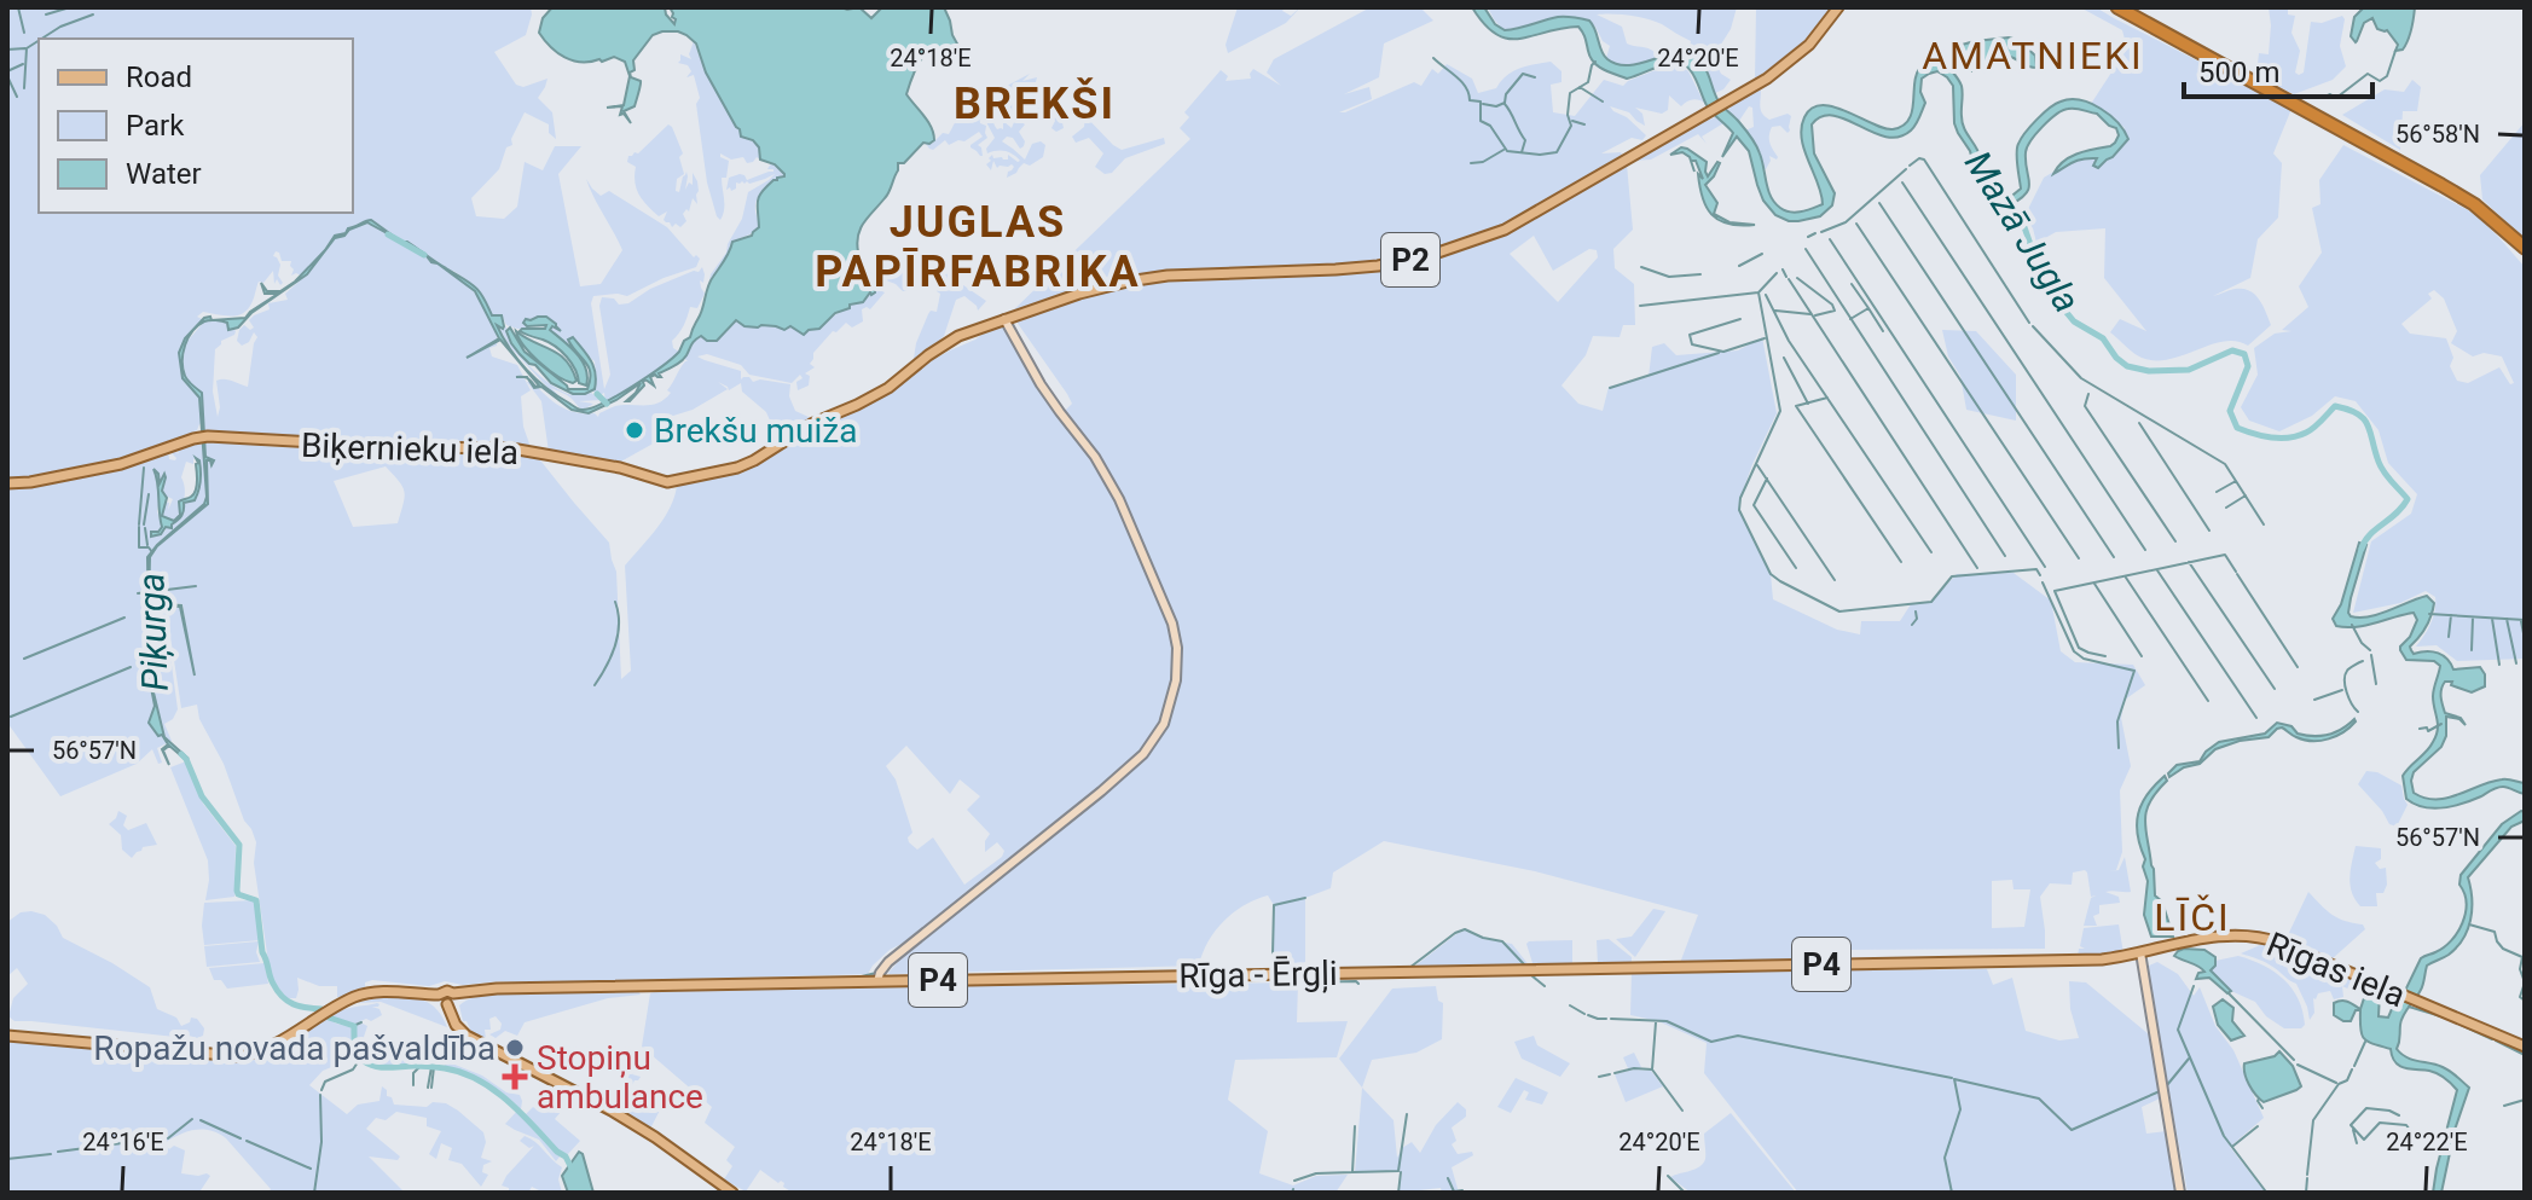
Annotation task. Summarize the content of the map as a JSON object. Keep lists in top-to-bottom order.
{
  "streets": {
    "main road": [
      "P2",
      "Biķernieku iela",
      "P4",
      "Rīgas iela",
      "Rīga - Ērgļi"
    ]
  },
  "crossings": [
    ["P2", "Biķernieku iela"],
    ["P4", "Rīga - Ērgļi"],
    ["Rīgas iela", "Rīga - Ērgļi"]
  ],
  "districts": [
    "AMATNIEKI",
    "BREKŠI",
    "JUGLAS PAPĪRFABRIKA",
    "LĪČI"
  ],
  "water": ["Mazā Jugla", "Piķurga"],
  "places": {
    "other": ["Brekšu muiža", "Ropažu novada pašvaldība"],
    "health": ["Stopiņu ambulance"]
  },
  "legend": ["Road", "Park", "Water"],
  "scale_bar": "500 m",
  "coordinates": [
    "24°18'E",
    "24°20'E",
    "56°58'N",
    "56°57'N",
    "24°16'E",
    "24°22'E"
  ]
}
